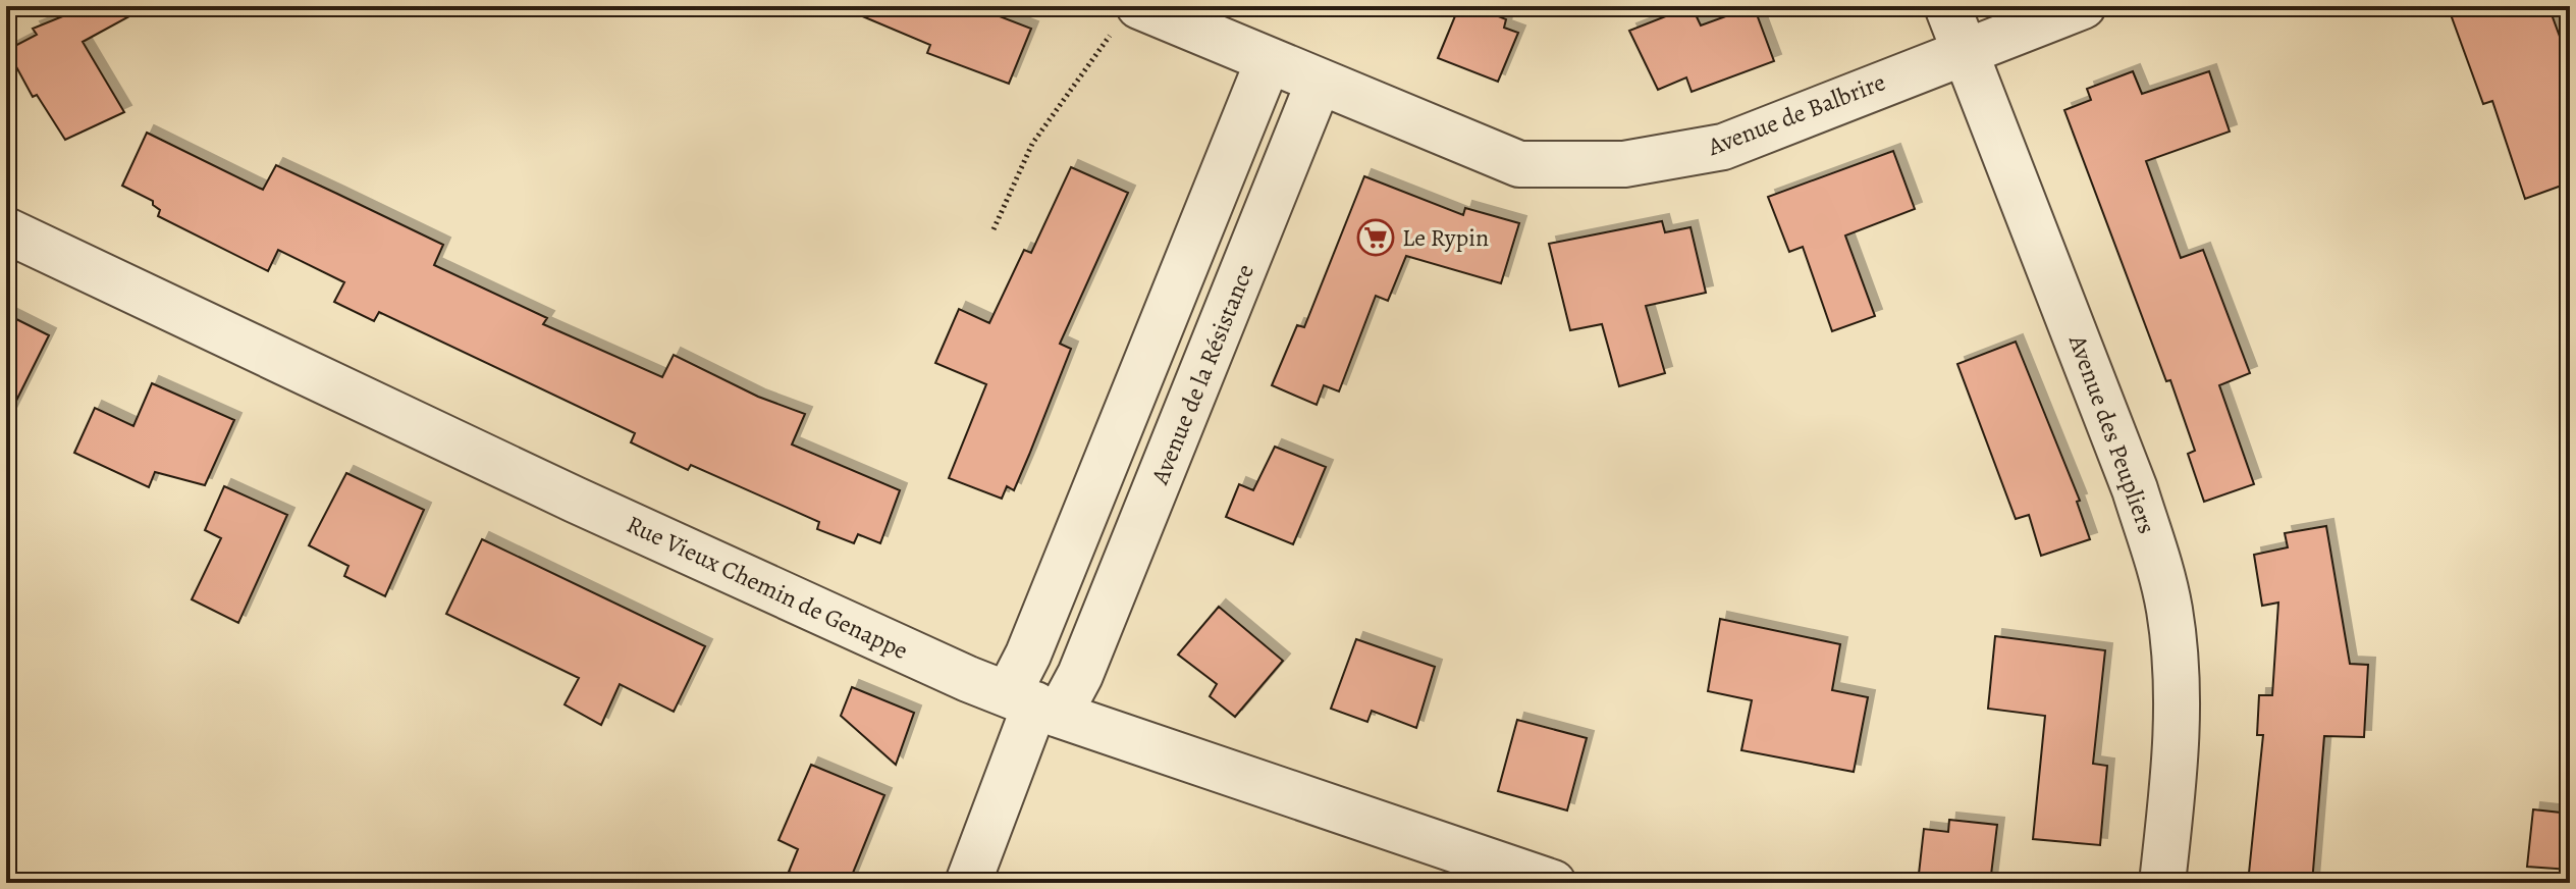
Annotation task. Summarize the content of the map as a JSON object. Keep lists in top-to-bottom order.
{
  "streets": {
    "street": [
      "Avenue de Balbrire",
      "Avenue de la Résistance",
      "Avenue des Peupliers",
      "Rue Vieux Chemin de Genappe"
    ]
  },
  "crossings": [
    ["Avenue de Balbrire", "Avenue de la Résistance"],
    ["Avenue de Balbrire", "Avenue des Peupliers"],
    ["Avenue de la Résistance", "Rue Vieux Chemin de Genappe"]
  ],
  "places": {
    "supermarket": ["Le Rypin"]
  }
}
